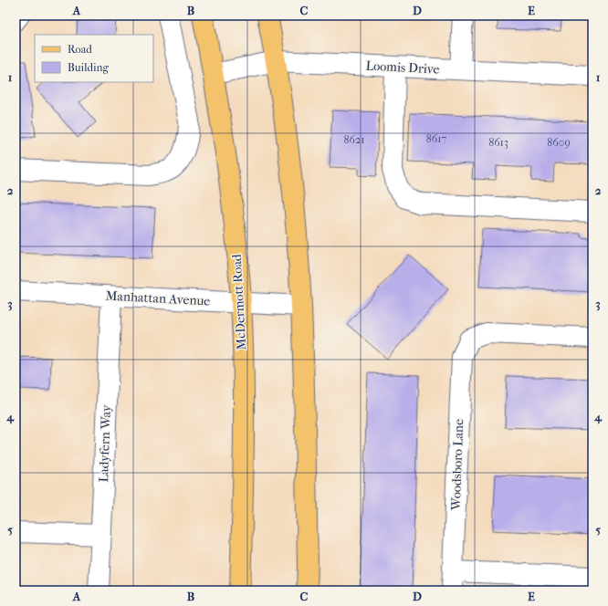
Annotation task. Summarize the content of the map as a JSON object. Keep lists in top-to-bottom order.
{
  "streets": {
    "main road": ["McDermott Road"],
    "street": [
      "Loomis Drive",
      "Manhattan Avenue",
      "Ladyfern Way",
      "Woodsboro Lane"
    ]
  },
  "crossings": [
    ["Loomis Drive", "McDermott Road"],
    ["Manhattan Avenue", "McDermott Road"],
    ["Manhattan Avenue", "Ladyfern Way"]
  ],
  "house_numbers": [
    "8617",
    "8621",
    "8613",
    "8609"
  ],
  "legend": ["Road", "Building"],
  "grid": {
    "columns": [
      "A",
      "B",
      "C",
      "D",
      "E"
    ],
    "rows": [
      "1",
      "2",
      "3",
      "4",
      "5"
    ]
  }
}
